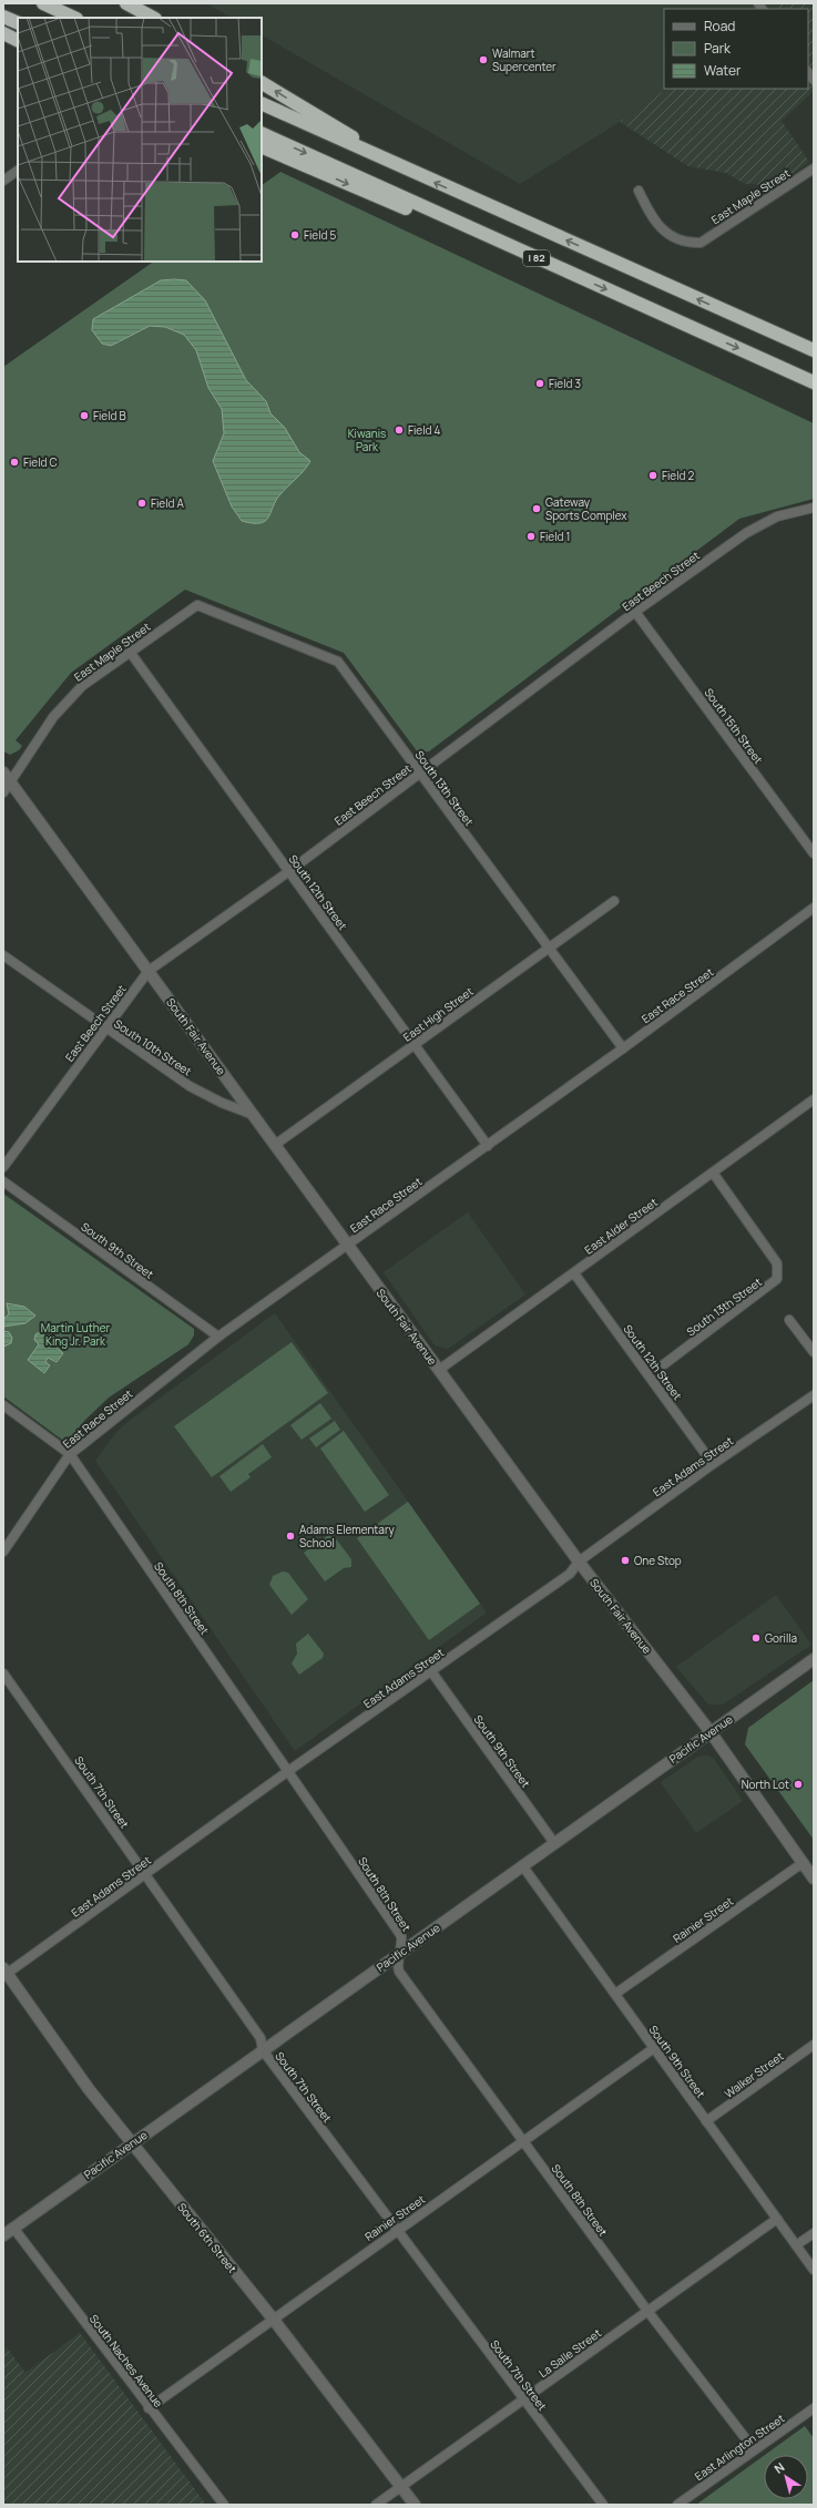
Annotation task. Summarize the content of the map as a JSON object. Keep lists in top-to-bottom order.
{
  "streets": {
    "highway": ["I 82"],
    "street": [
      "East Maple Street",
      "East Beech Street",
      "South 15th Street",
      "South 13th Street",
      "South 12th Street",
      "East Race Street",
      "East High Street",
      "South Fair Avenue",
      "South 10th Street",
      "East Alder Street",
      "South 9th Street",
      "East Adams Street",
      "South 8th Street",
      "Pacific Avenue",
      "South 7th Street",
      "Rainier Street",
      "Walker Street",
      "South 6th Street",
      "La Salle Street",
      "South Naches Avenue",
      "East Arlington Street"
    ]
  },
  "crossings": [
    ["East Maple Street", "South 13th Street"],
    ["East Maple Street", "South 12th Street"],
    ["East Maple Street", "South Fair Avenue"],
    ["East Beech Street", "South 15th Street"],
    ["East Beech Street", "South 13th Street"],
    ["East Beech Street", "South 12th Street"],
    ["East Beech Street", "South Fair Avenue"],
    ["East Beech Street", "South 10th Street"],
    ["South 13th Street", "East Race Street"],
    ["South 13th Street", "East High Street"],
    ["South 13th Street", "East Alder Street"],
    ["South 12th Street", "East Race Street"],
    ["South 12th Street", "East High Street"],
    ["South 12th Street", "East Alder Street"],
    ["South 12th Street", "East Adams Street"],
    ["East Race Street", "South Fair Avenue"],
    ["East Race Street", "South 9th Street"],
    ["East Race Street", "South 8th Street"],
    ["East High Street", "South Fair Avenue"],
    ["South Fair Avenue", "South 10th Street"],
    ["South Fair Avenue", "East Alder Street"],
    ["South Fair Avenue", "East Adams Street"],
    ["South Fair Avenue", "Pacific Avenue"],
    ["South Fair Avenue", "Rainier Street"],
    ["South 9th Street", "East Adams Street"],
    ["South 9th Street", "Pacific Avenue"],
    ["South 9th Street", "Rainier Street"],
    ["South 9th Street", "Walker Street"],
    ["South 9th Street", "La Salle Street"],
    ["East Adams Street", "South 8th Street"],
    ["East Adams Street", "South 7th Street"],
    ["East Adams Street", "South 6th Street"],
    ["South 8th Street", "Pacific Avenue"],
    ["South 8th Street", "Rainier Street"],
    ["South 8th Street", "La Salle Street"],
    ["South 8th Street", "East Arlington Street"],
    ["Pacific Avenue", "South 7th Street"],
    ["Pacific Avenue", "South 6th Street"],
    ["Pacific Avenue", "South Naches Avenue"],
    ["South 7th Street", "Rainier Street"],
    ["South 7th Street", "La Salle Street"],
    ["Rainier Street", "South 6th Street"],
    ["Rainier Street", "South Naches Avenue"],
    ["South 6th Street", "La Salle Street"]
  ],
  "parks": ["Kiwanis Park", "Martin Luther King Jr. Park"],
  "places": [
    "Walmart Supercenter",
    "Field 5",
    "Field 3",
    "Field B",
    "Field 4",
    "Field C",
    "Field 2",
    "Field A",
    "Gateway Sports Complex",
    "Field 1",
    "Adams Elementary School",
    "One Stop",
    "Gorilla",
    "North Lot"
  ],
  "legend": ["Road", "Park", "Water"],
  "north": "top left"
}
